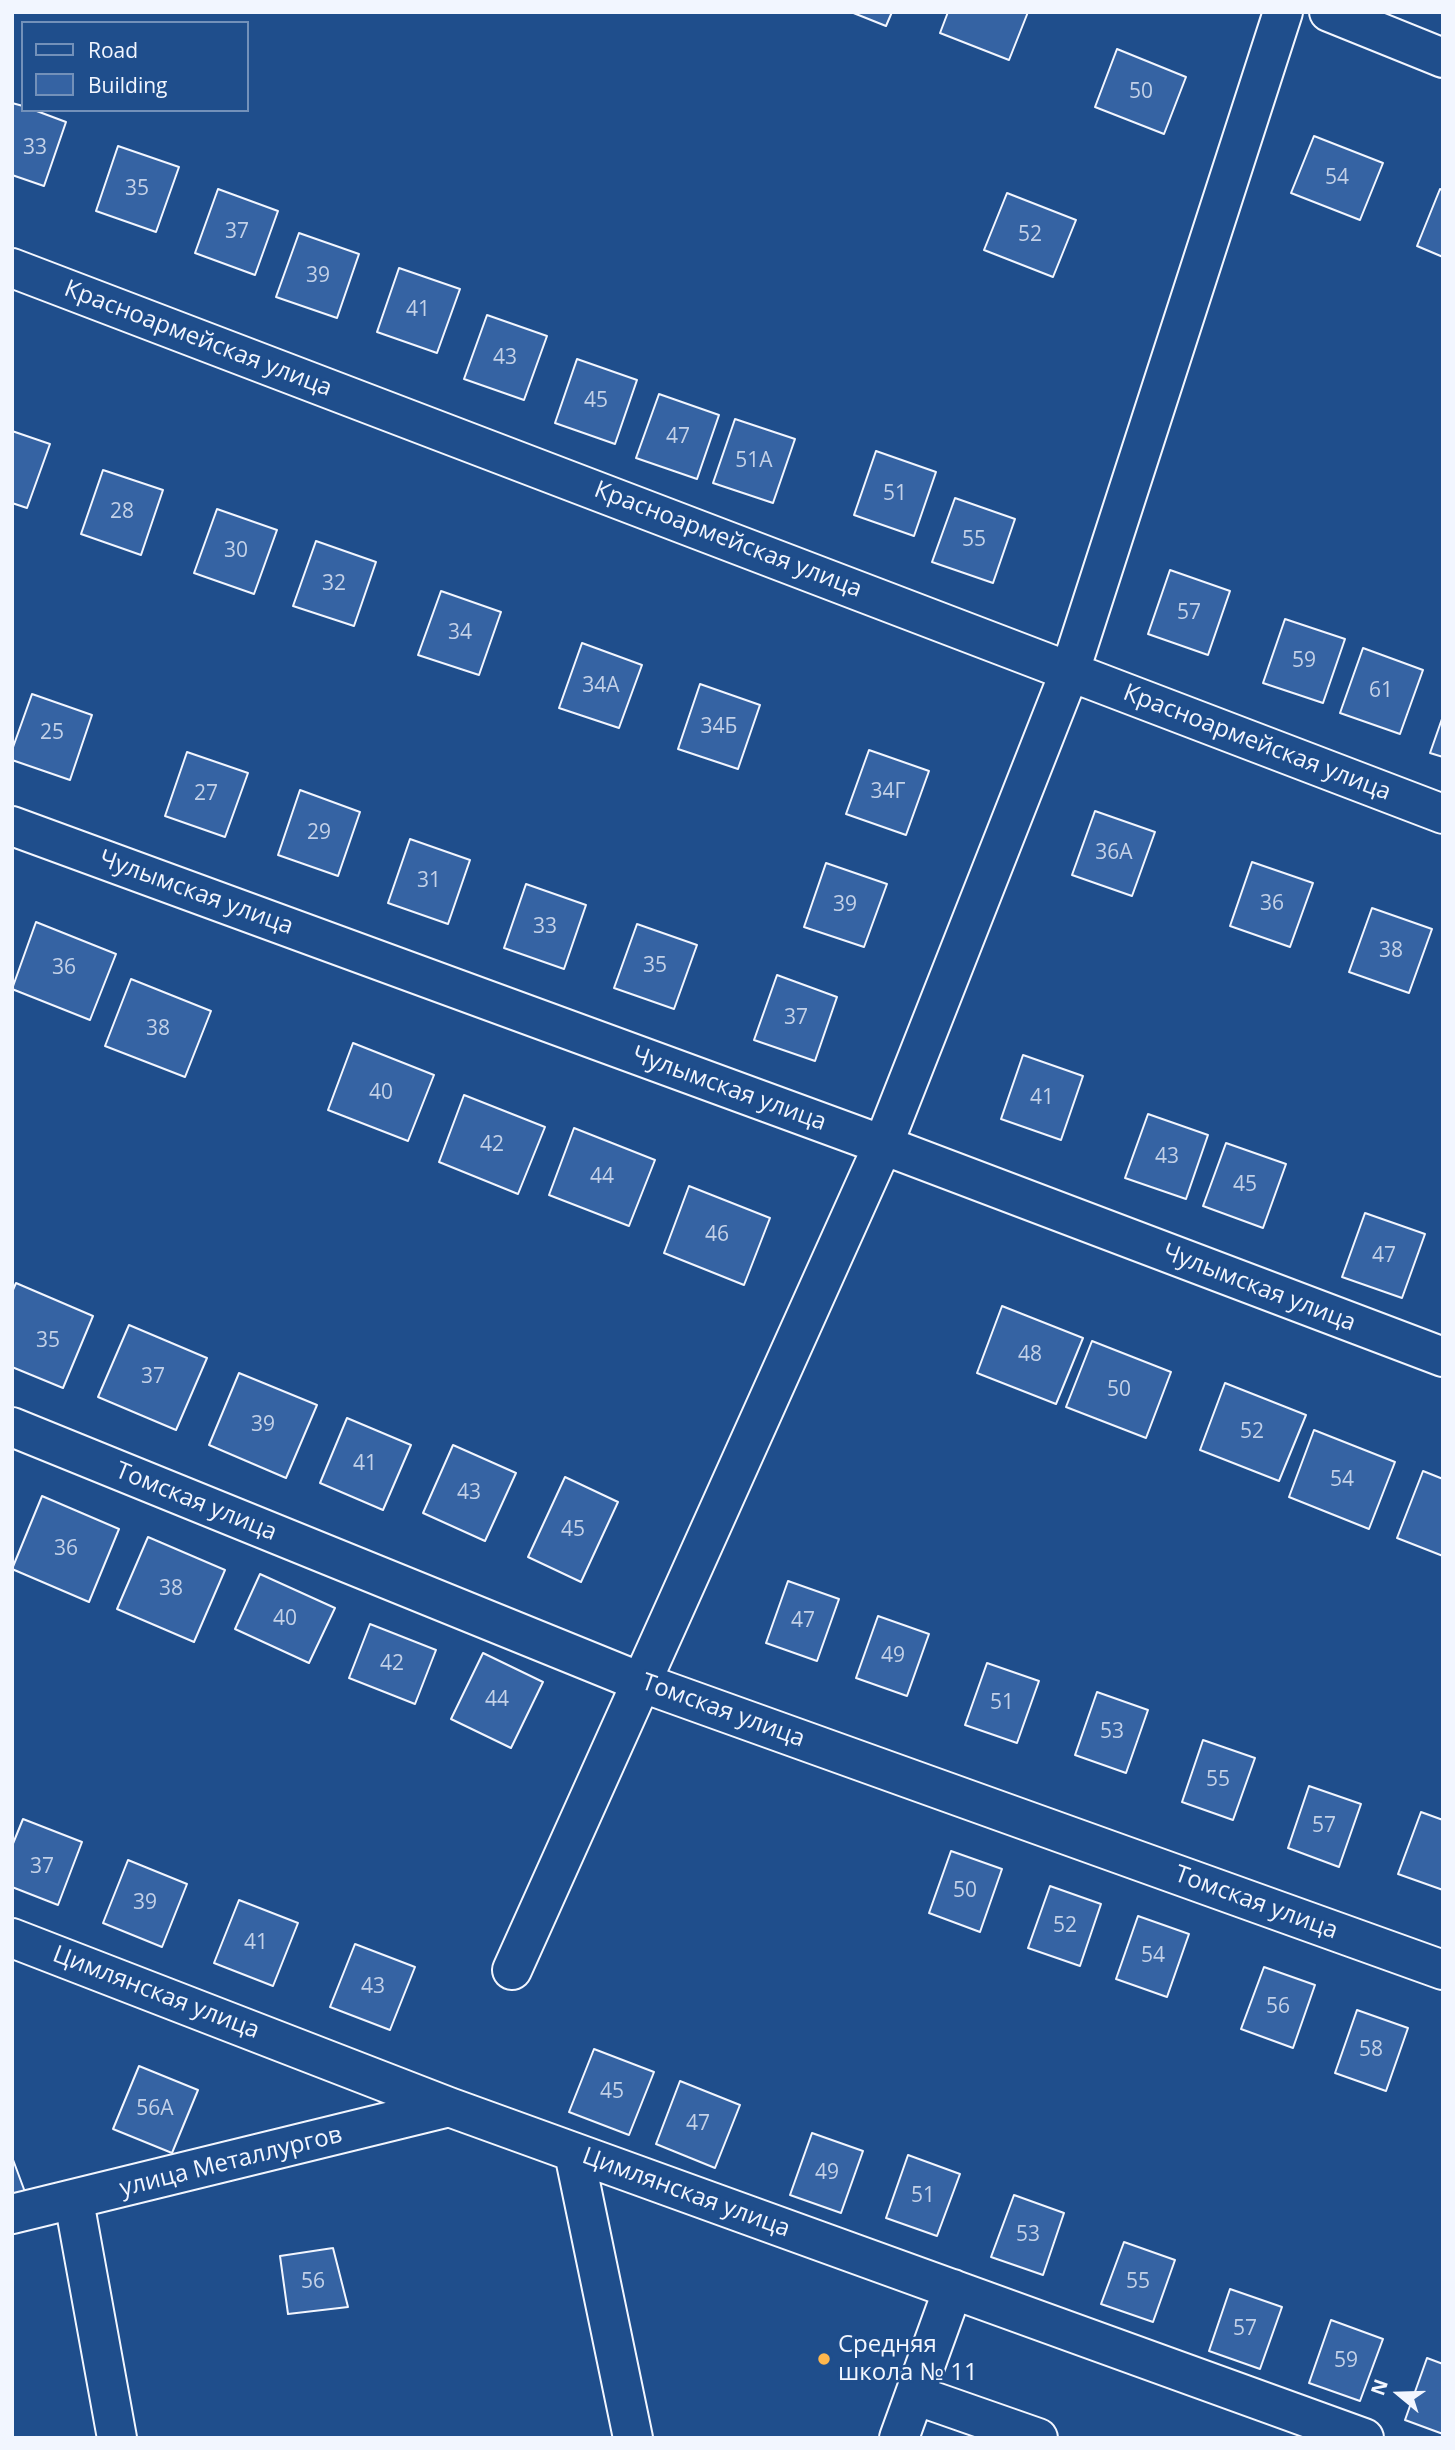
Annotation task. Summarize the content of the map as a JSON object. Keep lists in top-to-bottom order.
{
  "streets": {
    "street": [
      "Красноармейская улица",
      "Чулымская улица",
      "Томская улица",
      "Цимлянская улица",
      "улица Металлургов"
    ]
  },
  "crossings": [
    ["Цимлянская улица", "улица Металлургов"]
  ],
  "places": ["Средняя школа № 11"],
  "house_numbers": [
    "50",
    "33",
    "54",
    "35",
    "37",
    "52",
    "39",
    "41",
    "43",
    "45",
    "47",
    "51А",
    "51",
    "28",
    "55",
    "30",
    "32",
    "57",
    "34",
    "59",
    "34А",
    "61",
    "34Б",
    "25",
    "34Г",
    "27",
    "29",
    "36А",
    "31",
    "36",
    "39",
    "33",
    "38",
    "35",
    "36",
    "37",
    "38",
    "40",
    "41",
    "42",
    "43",
    "44",
    "45",
    "46",
    "47",
    "35",
    "48",
    "37",
    "50",
    "39",
    "52",
    "41",
    "54",
    "43",
    "45",
    "36",
    "38",
    "40",
    "47",
    "49",
    "42",
    "44",
    "51",
    "53",
    "55",
    "57",
    "37",
    "50",
    "39",
    "52",
    "41",
    "54",
    "43",
    "56",
    "58",
    "45",
    "56А",
    "47",
    "49",
    "51",
    "53",
    "56",
    "55",
    "57",
    "59"
  ],
  "legend": ["Road", "Building"],
  "north": "left"
}
